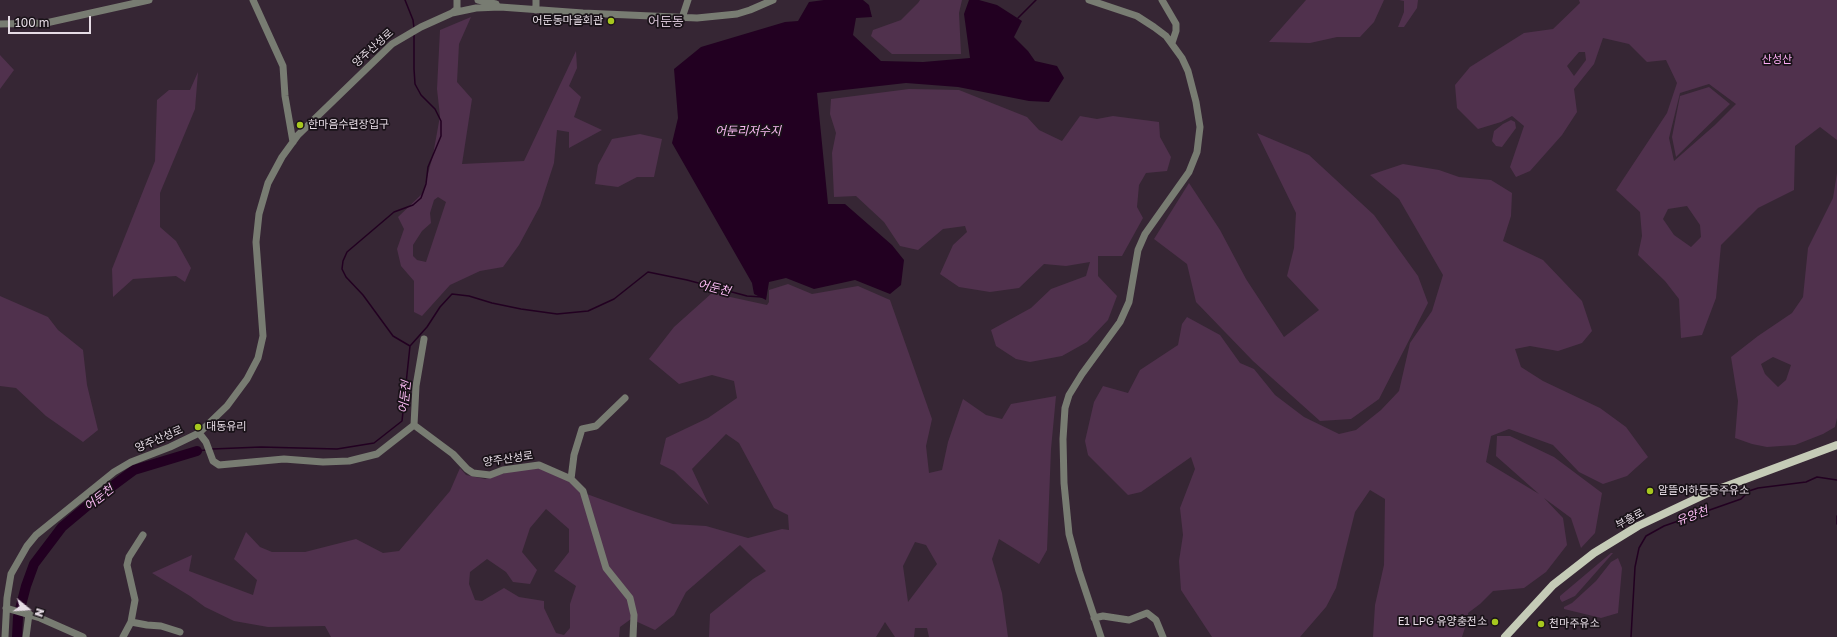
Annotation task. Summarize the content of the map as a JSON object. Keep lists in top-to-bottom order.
{
  "streets": {
    "main road": ["부흥로"],
    "street": ["양주산성로"]
  },
  "districts": ["어둔동"],
  "water": ["어둔리저수지", "어둔천", "유양천"],
  "parks": ["산성산"],
  "places": [
    "어둔동마을회관",
    "한마음수련장입구",
    "대동유리",
    "알뜰어하둥둥주유소",
    "E1 LPG 유양충전소",
    "천마주유소"
  ],
  "scale_bar": "100 m",
  "north": "right"
}
